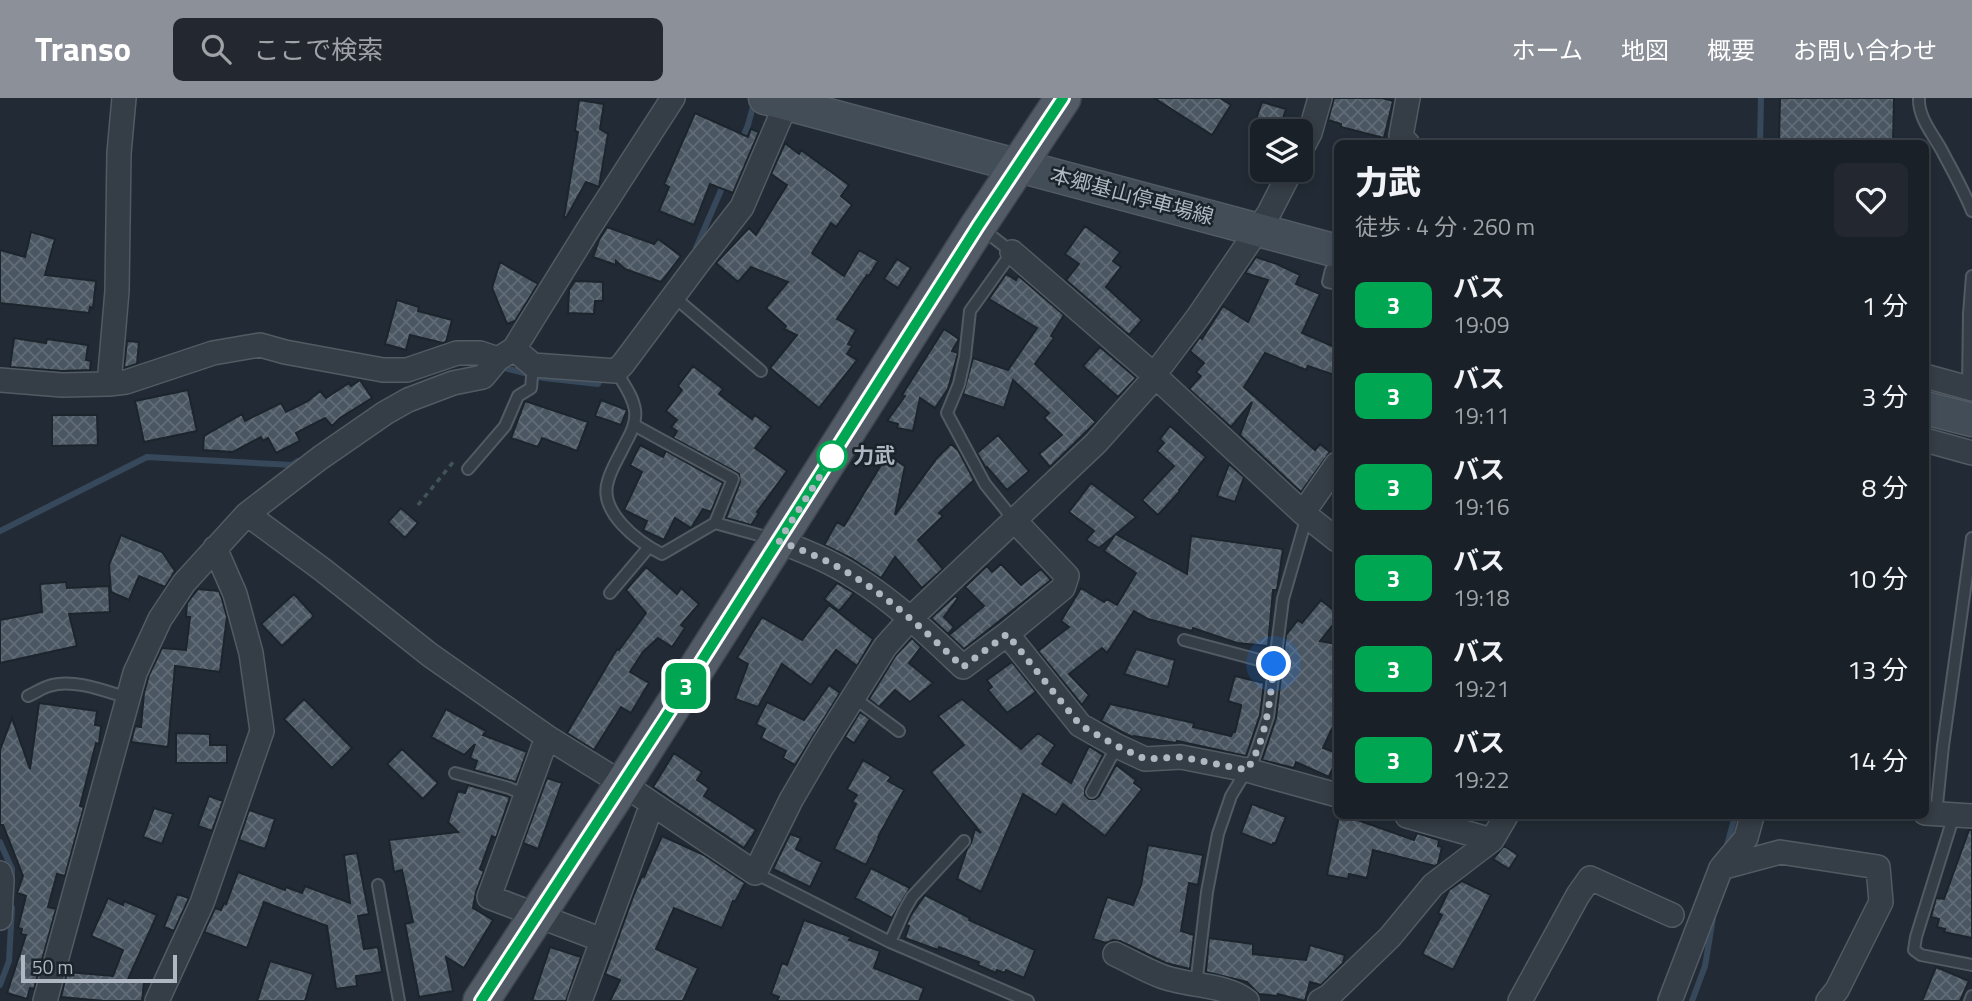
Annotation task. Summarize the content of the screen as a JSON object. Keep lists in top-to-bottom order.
{
  "streets": {
    "main road": ["本郷基山停車場線"]
  },
  "places": ["力武"],
  "lines": ["bus line 3"],
  "scale_bar": "50 m",
  "page": {
    "header": "Transo",
    "search": "ここで検索",
    "nav": [
      "ホーム",
      "地図",
      "概要",
      "お問い合わせ"
    ],
    "on_map": "3",
    "heading": ["力武", "徒歩 · 4 分 · 260 m"],
    "list": [
      {
        "mark": "3",
        "name": "バス",
        "note": "19:09",
        "value": "1 分"
      },
      {
        "mark": "3",
        "name": "バス",
        "note": "19:11",
        "value": "3 分"
      },
      {
        "mark": "3",
        "name": "バス",
        "note": "19:16",
        "value": "8 分"
      },
      {
        "mark": "3",
        "name": "バス",
        "note": "19:18",
        "value": "10 分"
      },
      {
        "mark": "3",
        "name": "バス",
        "note": "19:21",
        "value": "13 分"
      },
      {
        "mark": "3",
        "name": "バス",
        "note": "19:22",
        "value": "14 分"
      }
    ],
    "scale": "50 m"
  }
}
